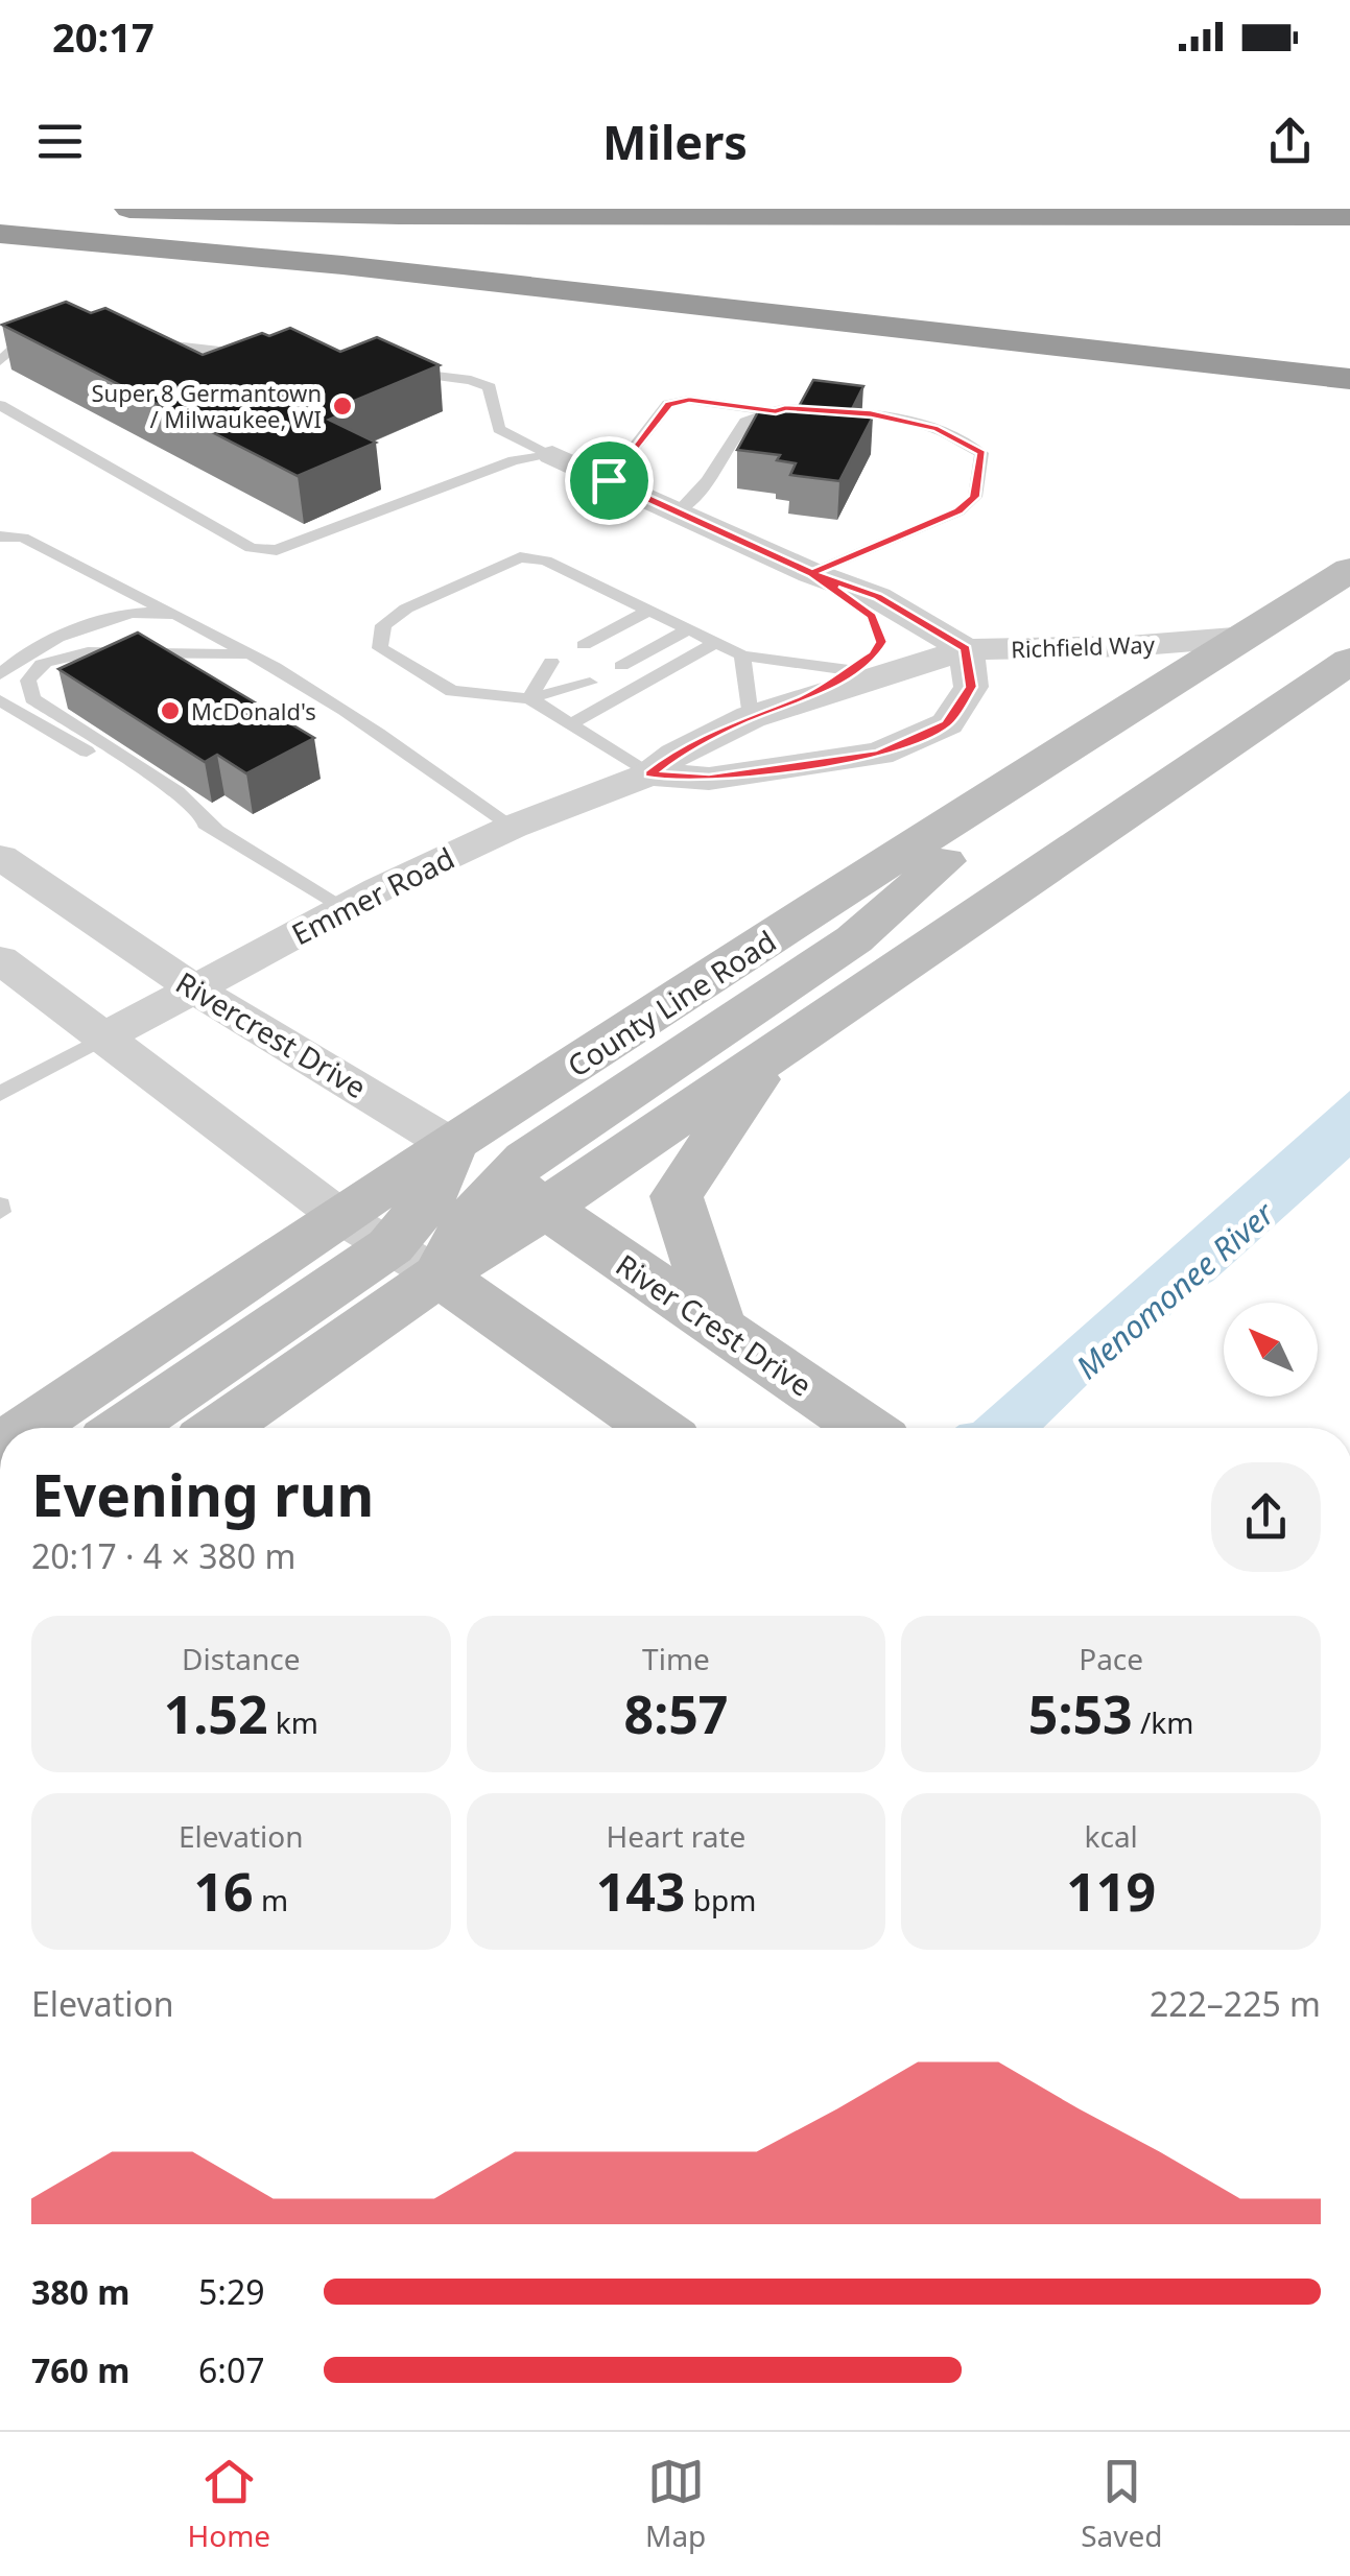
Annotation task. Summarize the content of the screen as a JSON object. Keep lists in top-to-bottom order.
{
  "streets": {
    "main road": ["County Line Road", "Rivercrest Drive", "River Crest Drive"],
    "street": ["Richfield Way", "Emmer Road"]
  },
  "crossings": [
    ["Richfield Way", "Emmer Road"],
    ["Richfield Way", "County Line Road"],
    ["Emmer Road", "Rivercrest Drive"],
    ["County Line Road", "Rivercrest Drive"],
    ["County Line Road", "River Crest Drive"],
    ["Rivercrest Drive", "River Crest Drive"]
  ],
  "water": ["Menomonee River"],
  "places": ["Super 8 Germantown / Milwaukee, WI", "McDonald's"],
  "north": "top left",
  "page": {
    "status": "20:17",
    "header": "Milers",
    "heading": ["Evening run", "20:17 · 4 × 380 m"],
    "stats": [
      ["Distance", "1.52 km"],
      ["Time", "8:57"],
      ["Pace", "5:53 /km"],
      ["Elevation", "16 m"],
      ["Heart rate", "143 bpm"],
      ["kcal", "119"]
    ],
    "chart": ["Elevation", "222–225 m"],
    "list": [
      {
        "name": "380 m",
        "note": "5:29"
      },
      {
        "name": "760 m",
        "note": "6:07"
      }
    ],
    "tabs": ["Home", "Map", "Saved"]
  }
}
